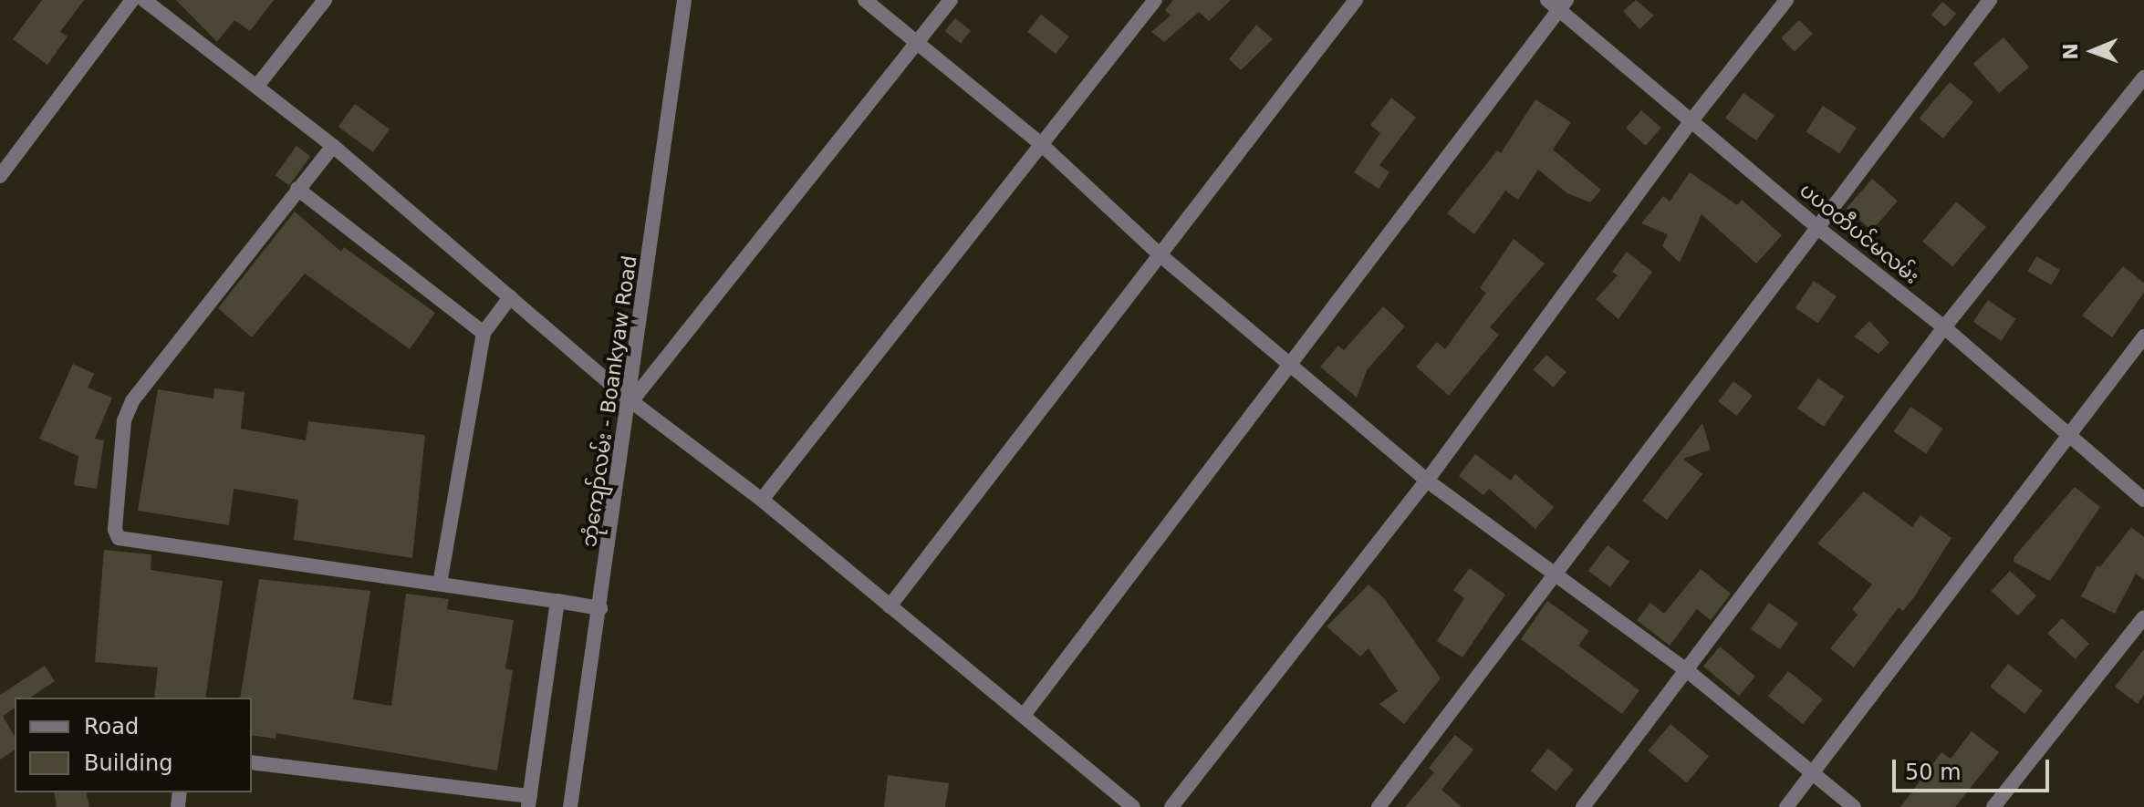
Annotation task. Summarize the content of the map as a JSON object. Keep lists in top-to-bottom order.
{
  "streets": {
    "street": ["ပပဝတီပင်မလမ်း", "ဘုံကျော်လမ်း - Boankyaw Road"]
  },
  "legend": ["Road", "Building"],
  "scale_bar": "50 m",
  "north": "left"
}
